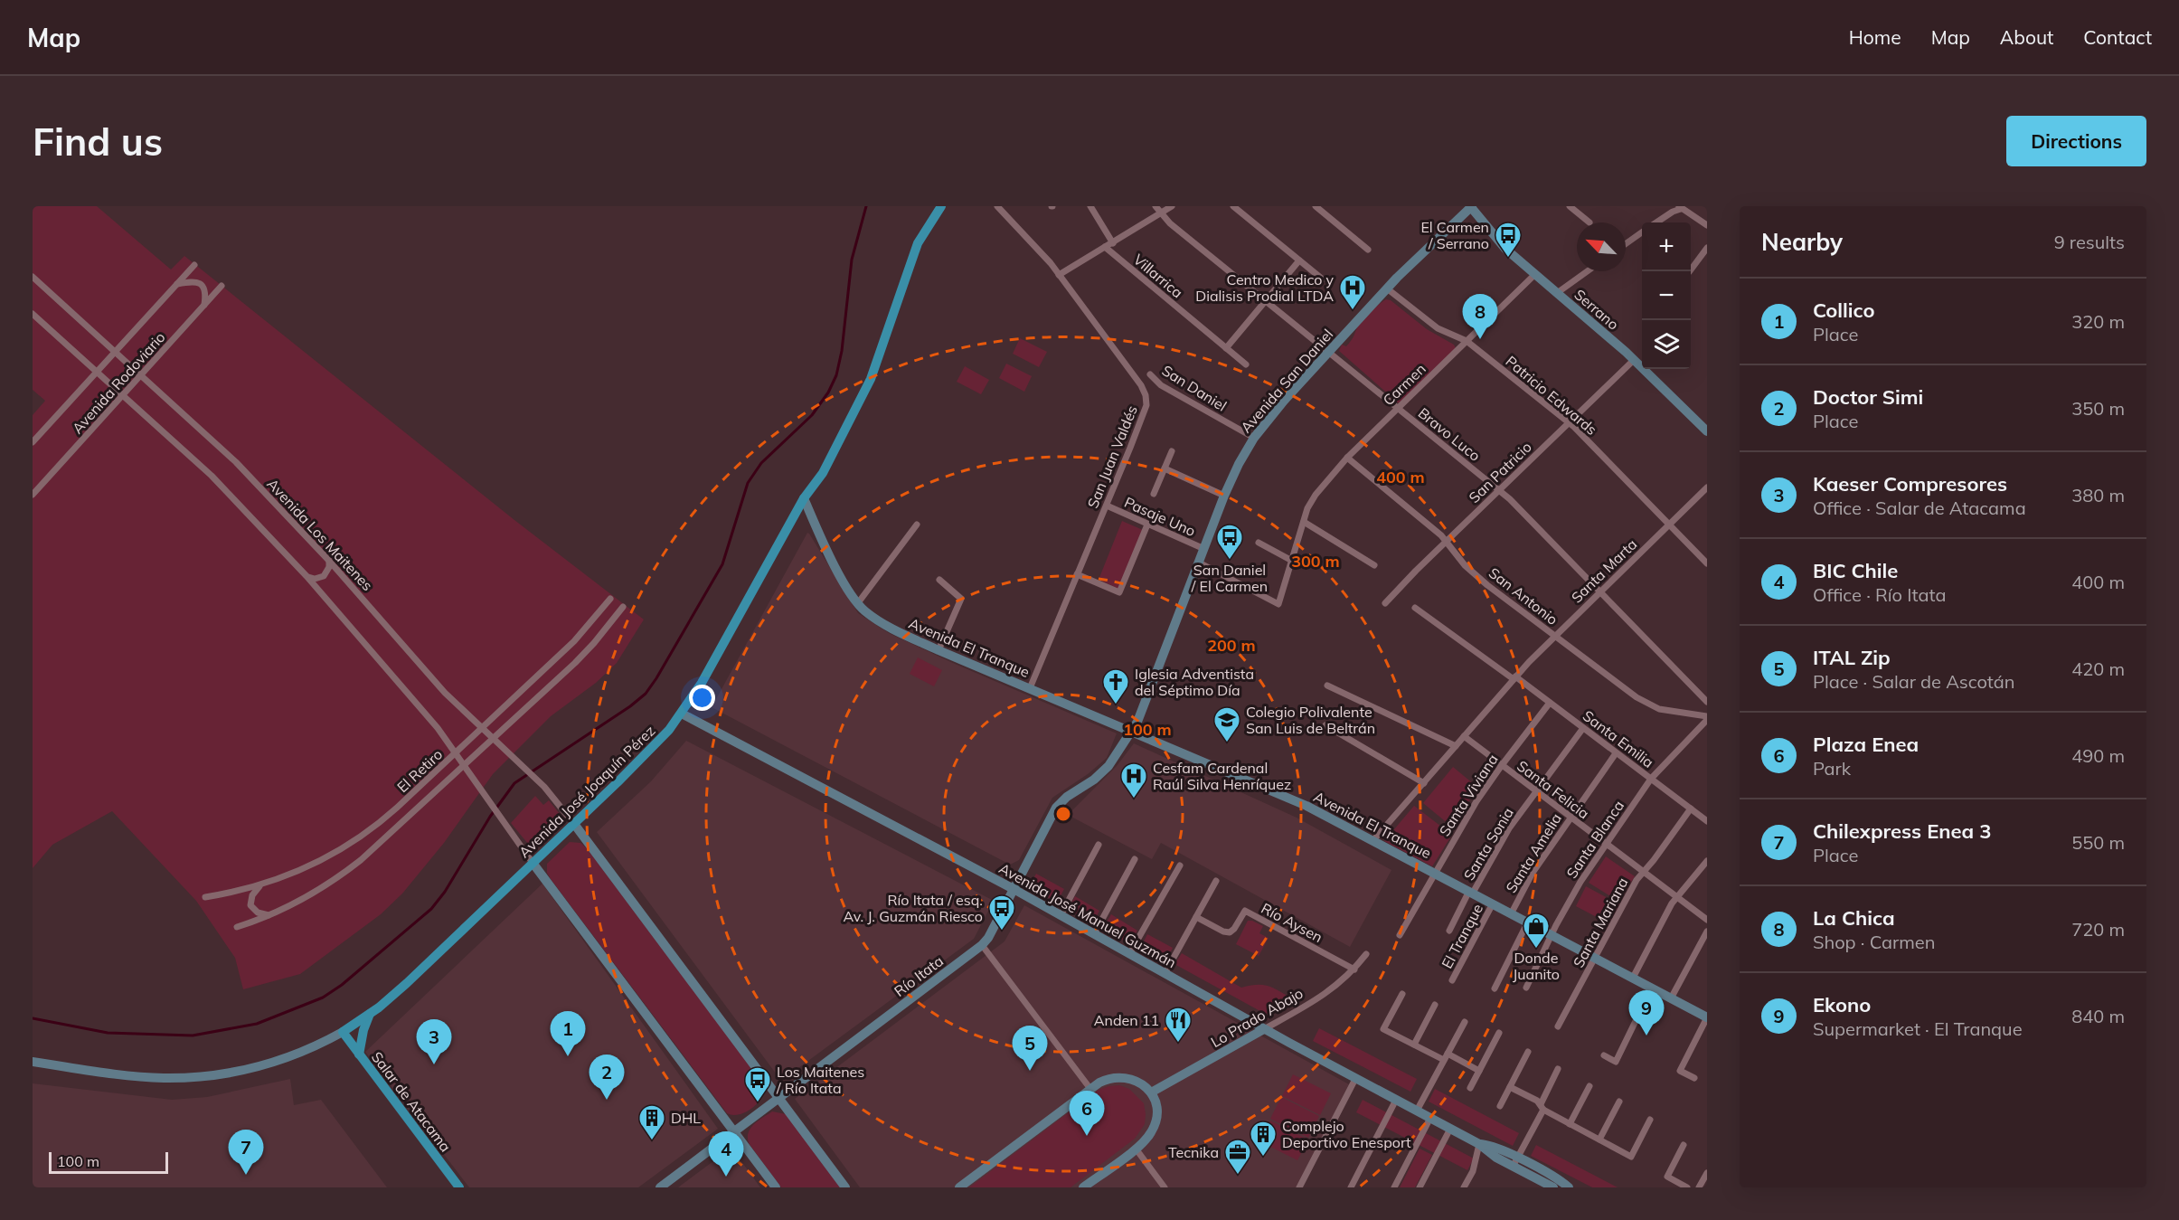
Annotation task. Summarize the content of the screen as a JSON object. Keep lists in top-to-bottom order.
{
  "streets": {
    "main road": ["Avenida José Joaquín Pérez", "Salar de Atacama"],
    "street": [
      "Villarrica",
      "Serrano",
      "Avenida San Daniel",
      "Avenida Rodoviario",
      "Carmen",
      "San Daniel",
      "Patricio Edwards",
      "Bravo Luco",
      "San Juan Valdés",
      "San Patricio",
      "Pasaje Uno",
      "Avenida Los Maitenes",
      "Santa Marta",
      "San Antonio",
      "Avenida El Tranque",
      "Santa Emilia",
      "El Retiro",
      "Santa Felicia",
      "Santa Viviana",
      "Santa Blanca",
      "Santa Sonia",
      "Santa Amelia",
      "Avenida José Manuel Guzmán",
      "Río Aysen",
      "Santa Mariana",
      "El Tranque",
      "Río Itata",
      "Lo Prado Abajo"
    ]
  },
  "crossings": [
    ["Serrano", "Avenida San Daniel"],
    ["Serrano", "Carmen"],
    ["Serrano", "San Patricio"],
    ["Avenida San Daniel", "Carmen"],
    ["Avenida San Daniel", "San Daniel"],
    ["Avenida San Daniel", "Patricio Edwards"],
    ["Avenida San Daniel", "Bravo Luco"],
    ["Avenida San Daniel", "Pasaje Uno"],
    ["Avenida San Daniel", "Avenida El Tranque"],
    ["Avenida San Daniel", "Río Itata"],
    ["Avenida Rodoviario", "Avenida Los Maitenes"],
    ["Carmen", "Patricio Edwards"],
    ["Carmen", "Bravo Luco"],
    ["Carmen", "San Antonio"],
    ["Patricio Edwards", "San Patricio"],
    ["Patricio Edwards", "Santa Marta"],
    ["Bravo Luco", "San Patricio"],
    ["Bravo Luco", "Santa Marta"],
    ["San Juan Valdés", "Pasaje Uno"],
    ["San Juan Valdés", "Avenida El Tranque"],
    ["San Patricio", "San Antonio"],
    ["Avenida Los Maitenes", "El Retiro"],
    ["Avenida Los Maitenes", "Avenida José Joaquín Pérez"],
    ["Santa Marta", "San Antonio"],
    ["Santa Marta", "Avenida El Tranque"],
    ["Santa Marta", "Santa Emilia"],
    ["Santa Marta", "Santa Felicia"],
    ["San Antonio", "Santa Blanca"],
    ["Avenida El Tranque", "Avenida José Joaquín Pérez"],
    ["Avenida El Tranque", "Santa Viviana"],
    ["Avenida El Tranque", "Santa Blanca"],
    ["Avenida El Tranque", "Santa Sonia"],
    ["Avenida El Tranque", "Santa Amelia"],
    ["Avenida El Tranque", "Santa Mariana"],
    ["Avenida El Tranque", "El Tranque"],
    ["Avenida El Tranque", "Río Itata"],
    ["Santa Emilia", "Santa Viviana"],
    ["Santa Emilia", "Santa Blanca"],
    ["Santa Emilia", "Santa Sonia"],
    ["Santa Emilia", "Santa Amelia"],
    ["Santa Emilia", "Santa Mariana"],
    ["Santa Felicia", "Santa Viviana"],
    ["Santa Felicia", "Santa Blanca"],
    ["Santa Felicia", "Santa Sonia"],
    ["Santa Felicia", "Santa Amelia"],
    ["Santa Felicia", "Santa Mariana"],
    ["Avenida José Joaquín Pérez", "Avenida José Manuel Guzmán"],
    ["Avenida José Joaquín Pérez", "Salar de Atacama"],
    ["Avenida José Manuel Guzmán", "Río Itata"],
    ["Avenida José Manuel Guzmán", "Lo Prado Abajo"],
    ["Río Aysen", "Lo Prado Abajo"]
  ],
  "places": {
    "bus stop": [
      "El Carmen / Serrano",
      "San Daniel / El Carmen",
      "Río Itata / esq. Av. J. Guzmán Riesco",
      "Los Maitenes / Río Itata"
    ],
    "hospital": ["Centro Medico y Dialisis Prodial LTDA", "Cesfam Cardenal Raúl Silva Henríquez"],
    "church": ["Iglesia Adventista del Séptimo Día"],
    "school or university": ["Colegio Polivalente San Luis de Beltrán"],
    "shop": ["Donde Juanito"],
    "restaurant": ["Anden 11"],
    "building": ["DHL", "Complejo Deportivo Enesport"],
    "office": ["Tecnika"]
  },
  "scale_bar": "100 m",
  "north": "top left",
  "page": {
    "header": "Map",
    "nav": [
      "Home",
      "Map",
      "About",
      "Contact"
    ],
    "buttons": "Directions",
    "title": "Find us",
    "heading": ["Nearby", "9 results"],
    "map_buttons": ["+", "−"],
    "list": [
      {
        "mark": "1",
        "name": "Collico",
        "note": "Place",
        "value": "320 m"
      },
      {
        "mark": "2",
        "name": "Doctor Simi",
        "note": "Place",
        "value": "350 m"
      },
      {
        "mark": "3",
        "name": "Kaeser Compresores",
        "note": "Office · Salar de Atacama",
        "value": "380 m"
      },
      {
        "mark": "4",
        "name": "BIC Chile",
        "note": "Office · Río Itata",
        "value": "400 m"
      },
      {
        "mark": "5",
        "name": "ITAL Zip",
        "note": "Place · Salar de Ascotán",
        "value": "420 m"
      },
      {
        "mark": "6",
        "name": "Plaza Enea",
        "note": "Park",
        "value": "490 m"
      },
      {
        "mark": "7",
        "name": "Chilexpress Enea 3",
        "note": "Place",
        "value": "550 m"
      },
      {
        "mark": "8",
        "name": "La Chica",
        "note": "Shop · Carmen",
        "value": "720 m"
      },
      {
        "mark": "9",
        "name": "Ekono",
        "note": "Supermarket · El Tranque",
        "value": "840 m"
      }
    ],
    "pins": [
      "8",
      "9",
      "1",
      "3",
      "5",
      "2",
      "6",
      "7",
      "4"
    ],
    "scale": "100 m"
  },
  "rings": [
    "400 m",
    "300 m",
    "200 m",
    "100 m"
  ]
}
